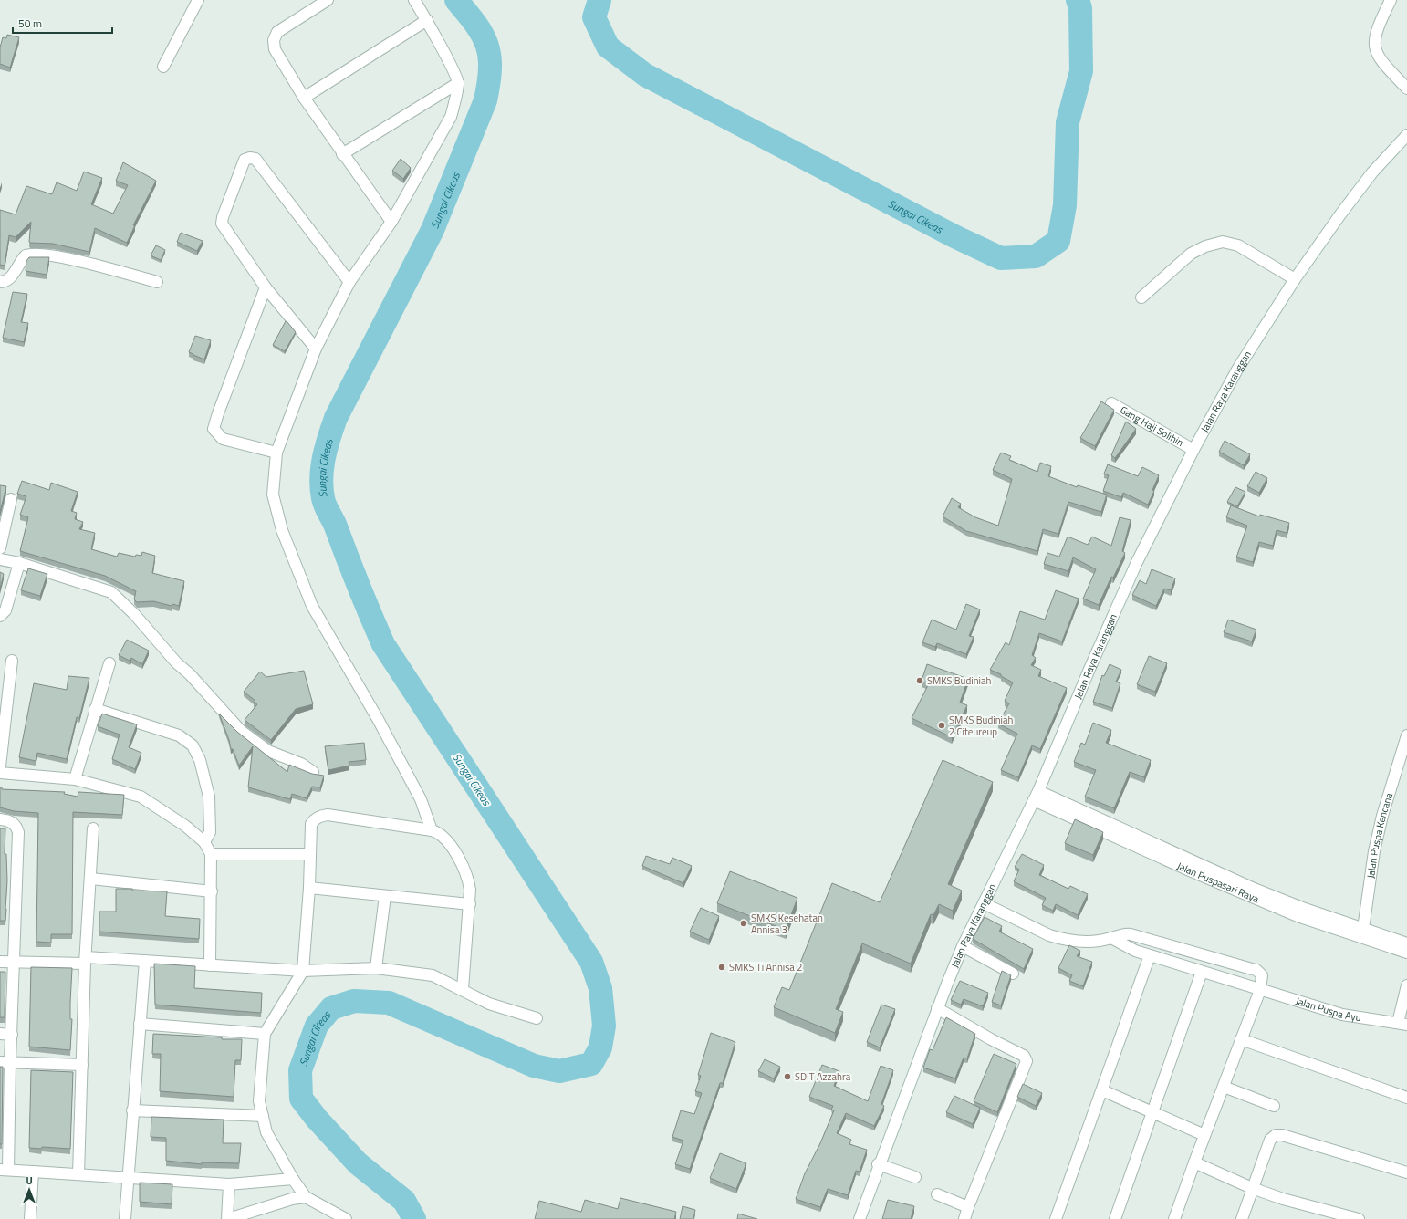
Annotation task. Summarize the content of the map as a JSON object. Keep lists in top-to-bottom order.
{
  "streets": {
    "street": [
      "Jalan Raya Karanggan",
      "Gang Haji Solihin",
      "Jalan Puspa Kencana",
      "Jalan Puspasari Raya",
      "Jalan Puspa Ayu"
    ]
  },
  "crossings": [
    ["Jalan Raya Karanggan", "Gang Haji Solihin"],
    ["Jalan Raya Karanggan", "Jalan Puspasari Raya"],
    ["Jalan Puspa Kencana", "Jalan Puspasari Raya"]
  ],
  "water": ["Sungai Cikeas"],
  "places": [
    "SMKS Budiniah",
    "SMKS Budiniah 2 Citeureup",
    "SMKS Kesehatan Annisa 3",
    "SMKS Ti Annisa 2",
    "SDIT Azzahra"
  ],
  "scale_bar": "50 m",
  "north": "top"
}
